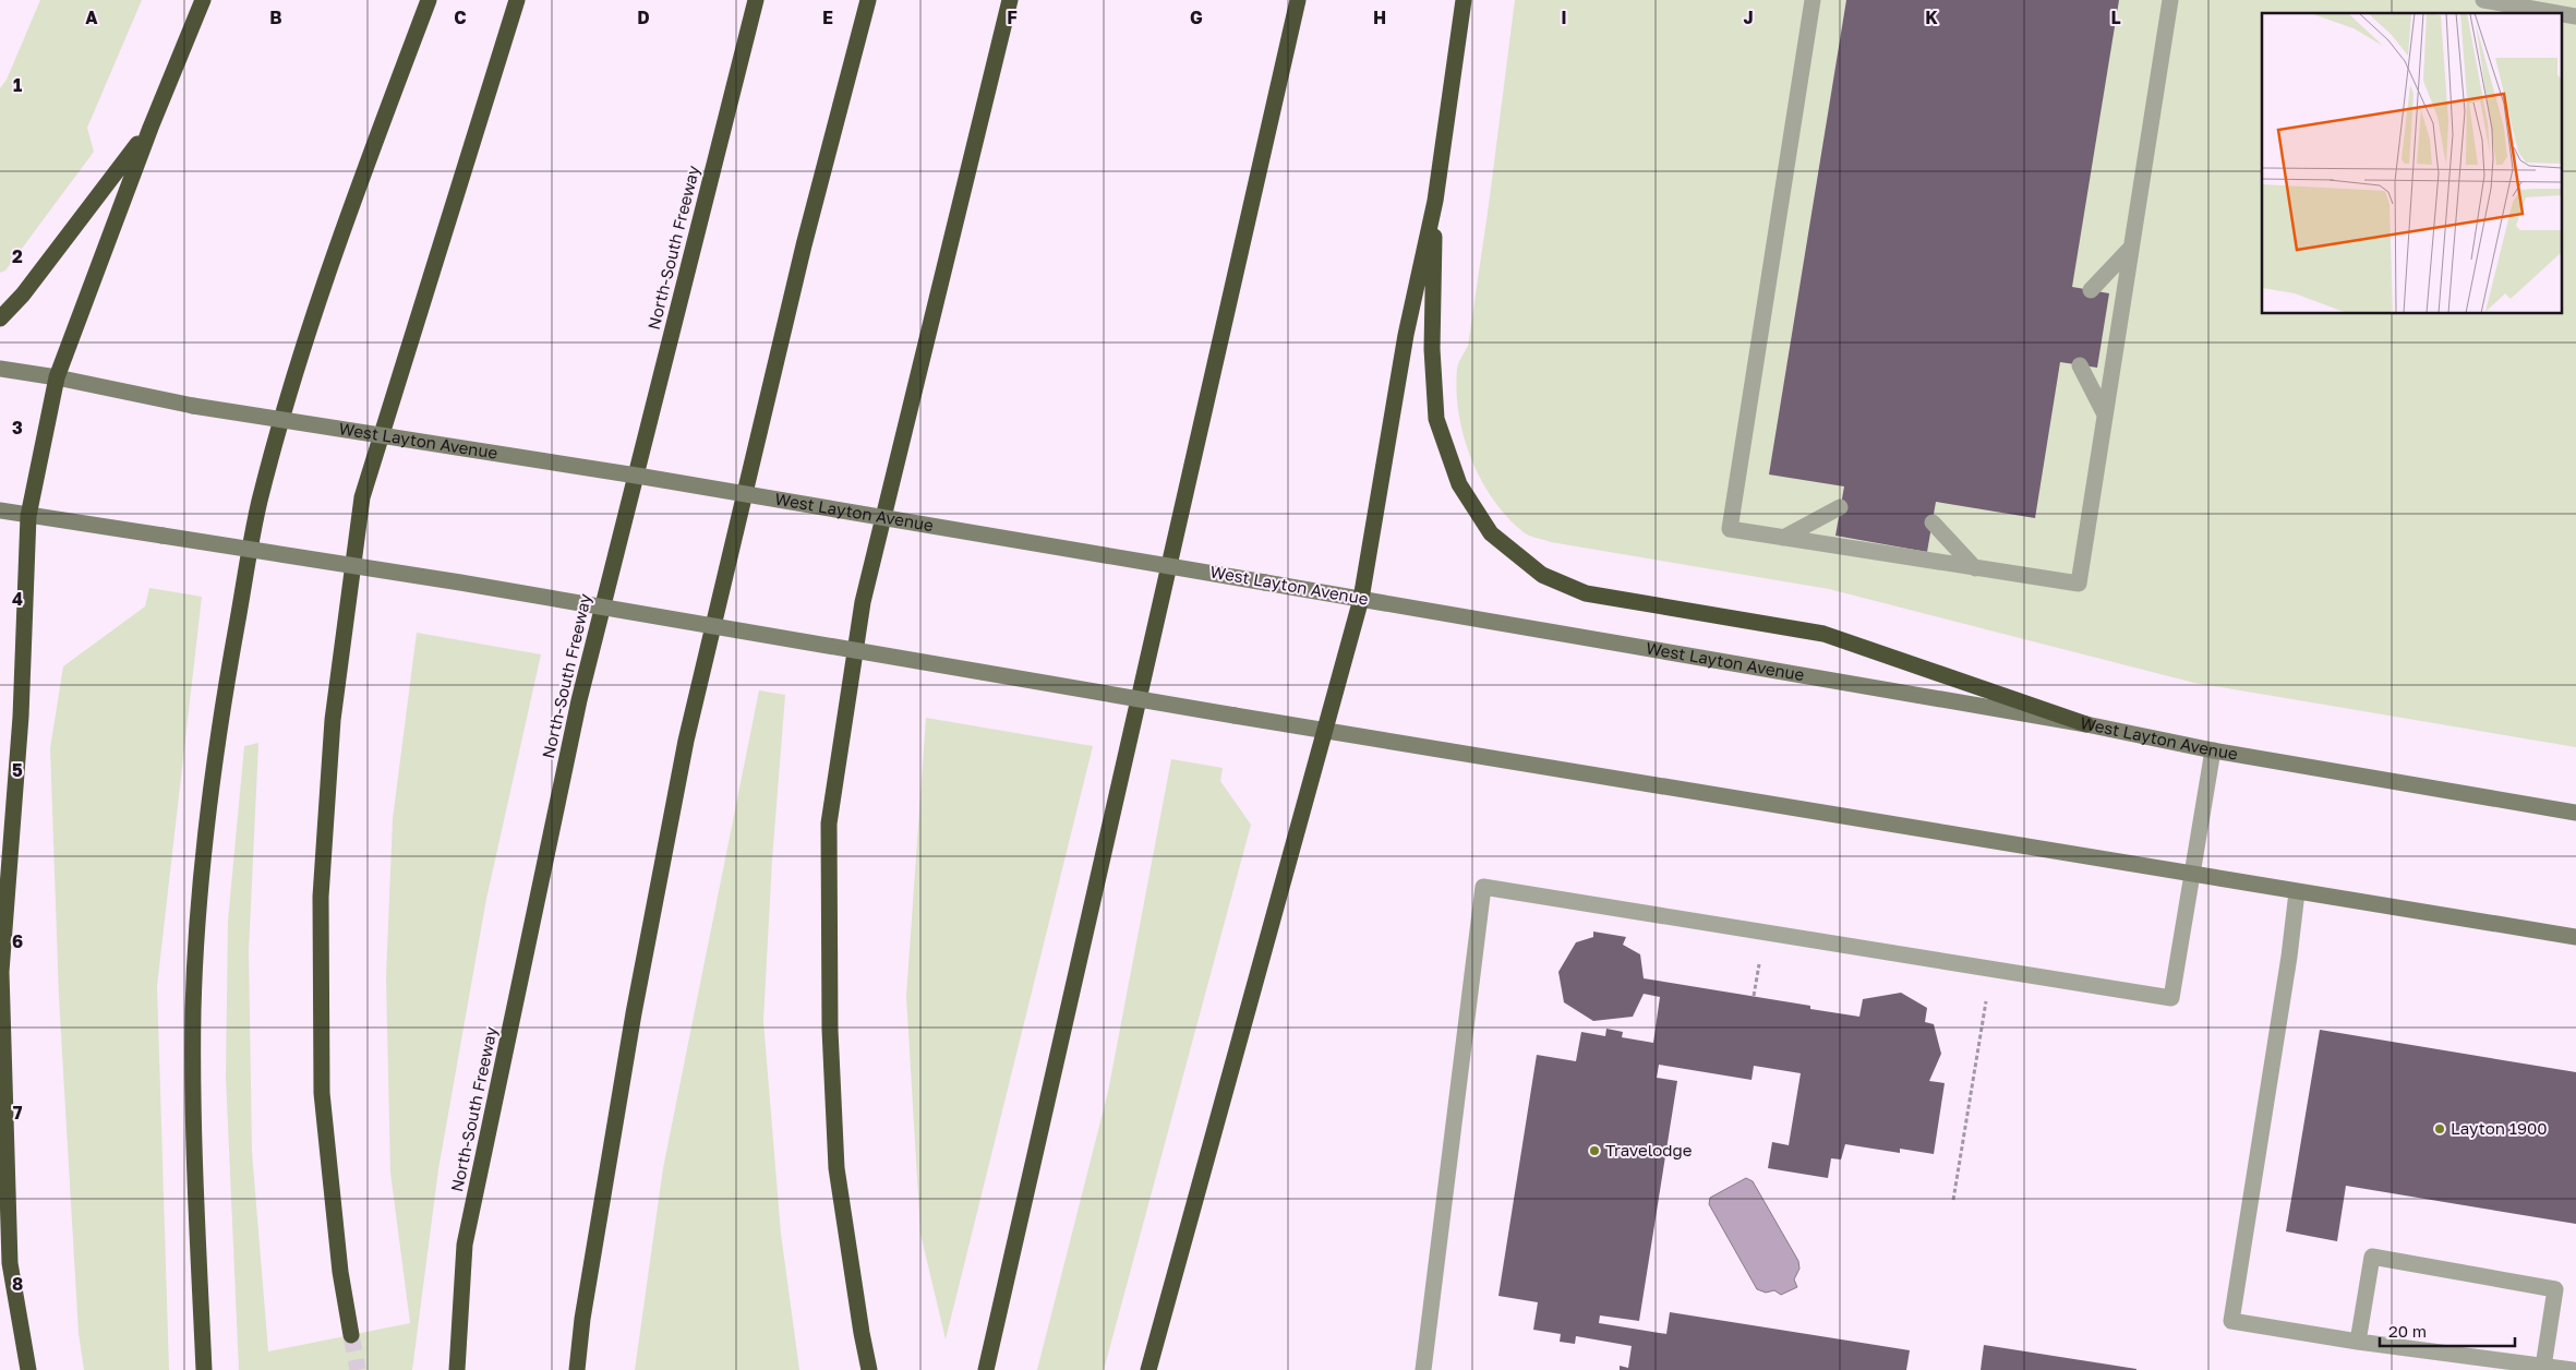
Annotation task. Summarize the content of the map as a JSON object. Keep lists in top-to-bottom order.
{
  "streets": {
    "highway": ["North-South Freeway"],
    "main road": ["West Layton Avenue"]
  },
  "places": ["Layton 1900", "Travelodge"],
  "scale_bar": "20 m",
  "grid": {
    "columns": [
      "A",
      "B",
      "C",
      "D",
      "E",
      "F",
      "G",
      "H",
      "I",
      "J",
      "K",
      "L"
    ],
    "rows": [
      "1",
      "2",
      "3",
      "4",
      "5",
      "6",
      "7",
      "8"
    ]
  }
}
